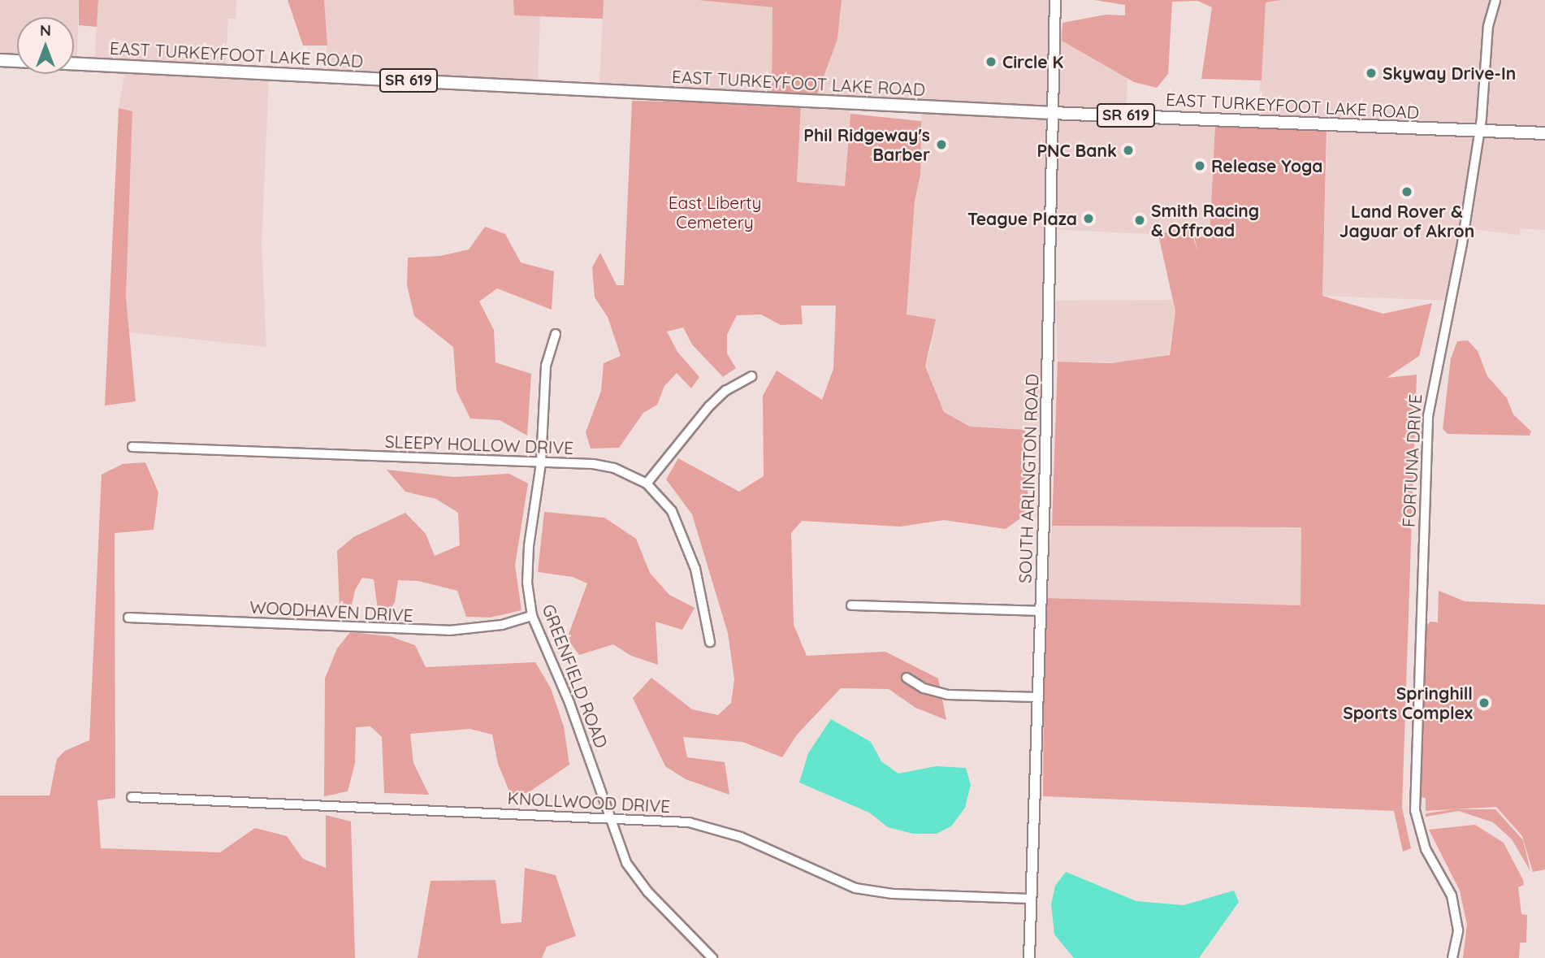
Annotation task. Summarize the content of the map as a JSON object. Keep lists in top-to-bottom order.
{
  "streets": {
    "main road": ["EAST TURKEYFOOT LAKE ROAD", "SR 619", "SOUTH ARLINGTON ROAD"],
    "street": [
      "SLEEPY HOLLOW DRIVE",
      "FORTUNA DRIVE",
      "WOODHAVEN DRIVE",
      "GREENFIELD ROAD",
      "KNOLLWOOD DRIVE"
    ]
  },
  "crossings": [
    ["EAST TURKEYFOOT LAKE ROAD", "FORTUNA DRIVE"],
    ["EAST TURKEYFOOT LAKE ROAD", "SOUTH ARLINGTON ROAD"],
    ["SLEEPY HOLLOW DRIVE", "GREENFIELD ROAD"],
    ["SOUTH ARLINGTON ROAD", "KNOLLWOOD DRIVE"],
    ["WOODHAVEN DRIVE", "GREENFIELD ROAD"],
    ["GREENFIELD ROAD", "KNOLLWOOD DRIVE"]
  ],
  "parks": ["East Liberty Cemetery"],
  "places": [
    "Circle K",
    "Skyway Drive-In",
    "Phil Ridgeway's Barber",
    "PNC Bank",
    "Release Yoga",
    "Land Rover & Jaguar of Akron",
    "Teague Plaza",
    "Smith Racing & Offroad",
    "Springhill Sports Complex"
  ],
  "north": "top"
}
